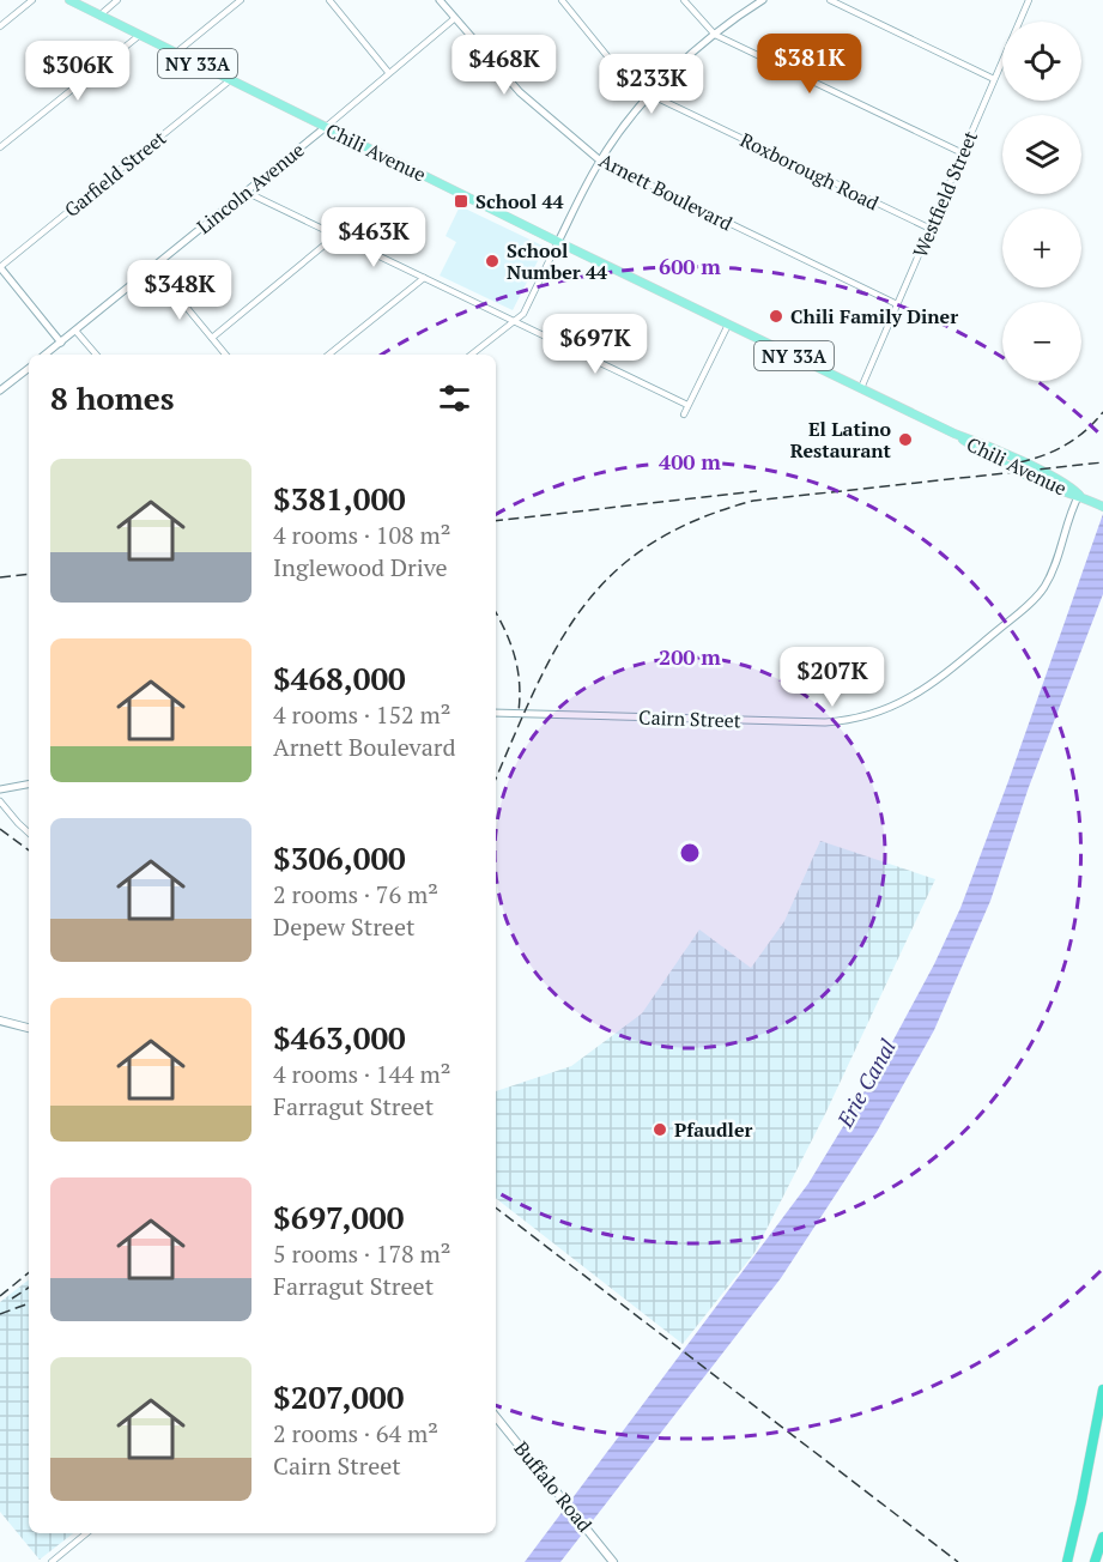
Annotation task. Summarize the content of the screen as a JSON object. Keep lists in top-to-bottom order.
{
  "streets": {
    "main road": ["NY 33A", "Chili Avenue", "Buffalo Road"],
    "street": [
      "Roxborough Road",
      "Garfield Street",
      "Lincoln Avenue",
      "Arnett Boulevard",
      "Westfield Street",
      "Cairn Street"
    ]
  },
  "crossings": [
    ["Chili Avenue", "Garfield Street"],
    ["Chili Avenue", "Lincoln Avenue"],
    ["Chili Avenue", "Westfield Street"],
    ["Chili Avenue", "Cairn Street"],
    ["Roxborough Road", "Westfield Street"],
    ["Arnett Boulevard", "Westfield Street"]
  ],
  "water": ["Erie Canal"],
  "places": {
    "transit": ["School 44"],
    "other": [
      "School Number 44",
      "Chili Family Diner",
      "El Latino Restaurant",
      "Pfaudler"
    ]
  },
  "page": {
    "map_buttons": ["+", "−"],
    "price": [
      "$381K",
      "$468K",
      "$306K",
      "$233K",
      "$463K",
      "$348K",
      "$697K",
      "$207K"
    ],
    "heading": "8 homes",
    "list": [
      {
        "name": "$381,000",
        "note": "4 rooms · 108 m² · Inglewood Drive"
      },
      {
        "name": "$468,000",
        "note": "4 rooms · 152 m² · Arnett Boulevard"
      },
      {
        "name": "$306,000",
        "note": "2 rooms · 76 m² · Depew Street"
      },
      {
        "name": "$463,000",
        "note": "4 rooms · 144 m² · Farragut Street"
      },
      {
        "name": "$697,000",
        "note": "5 rooms · 178 m² · Farragut Street"
      },
      {
        "name": "$207,000",
        "note": "2 rooms · 64 m² · Cairn Street"
      }
    ]
  },
  "rings": ["600 m", "400 m", "200 m"]
}
